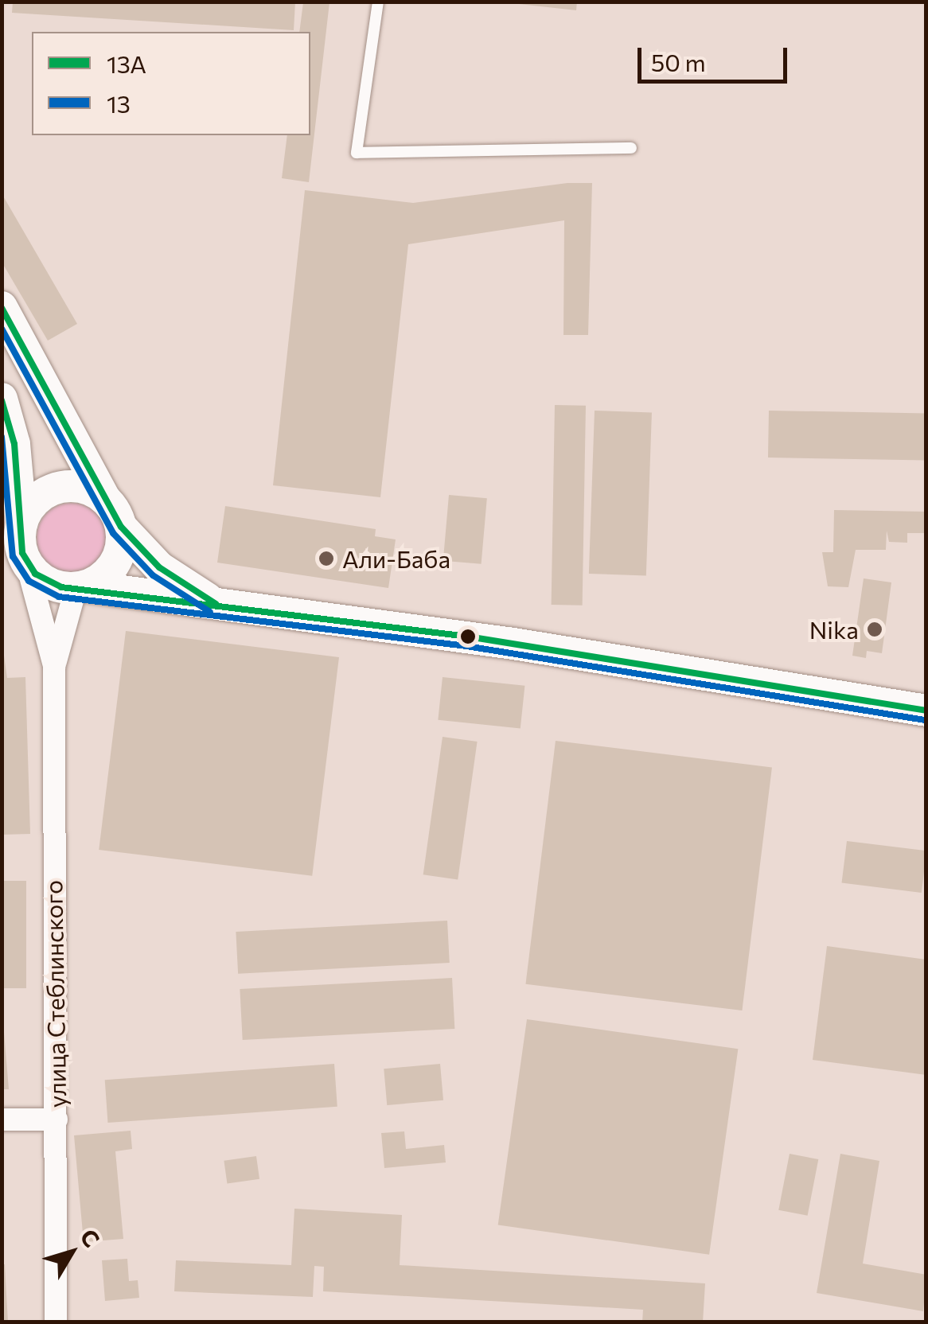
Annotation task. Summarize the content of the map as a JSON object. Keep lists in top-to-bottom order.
{
  "streets": {
    "street": ["улица Стеблинского"]
  },
  "places": ["Али-Баба", "Nika"],
  "lines": ["transit line 13А", "transit line 13"],
  "legend": ["13А", "13"],
  "scale_bar": "50 m",
  "north": "top right"
}
